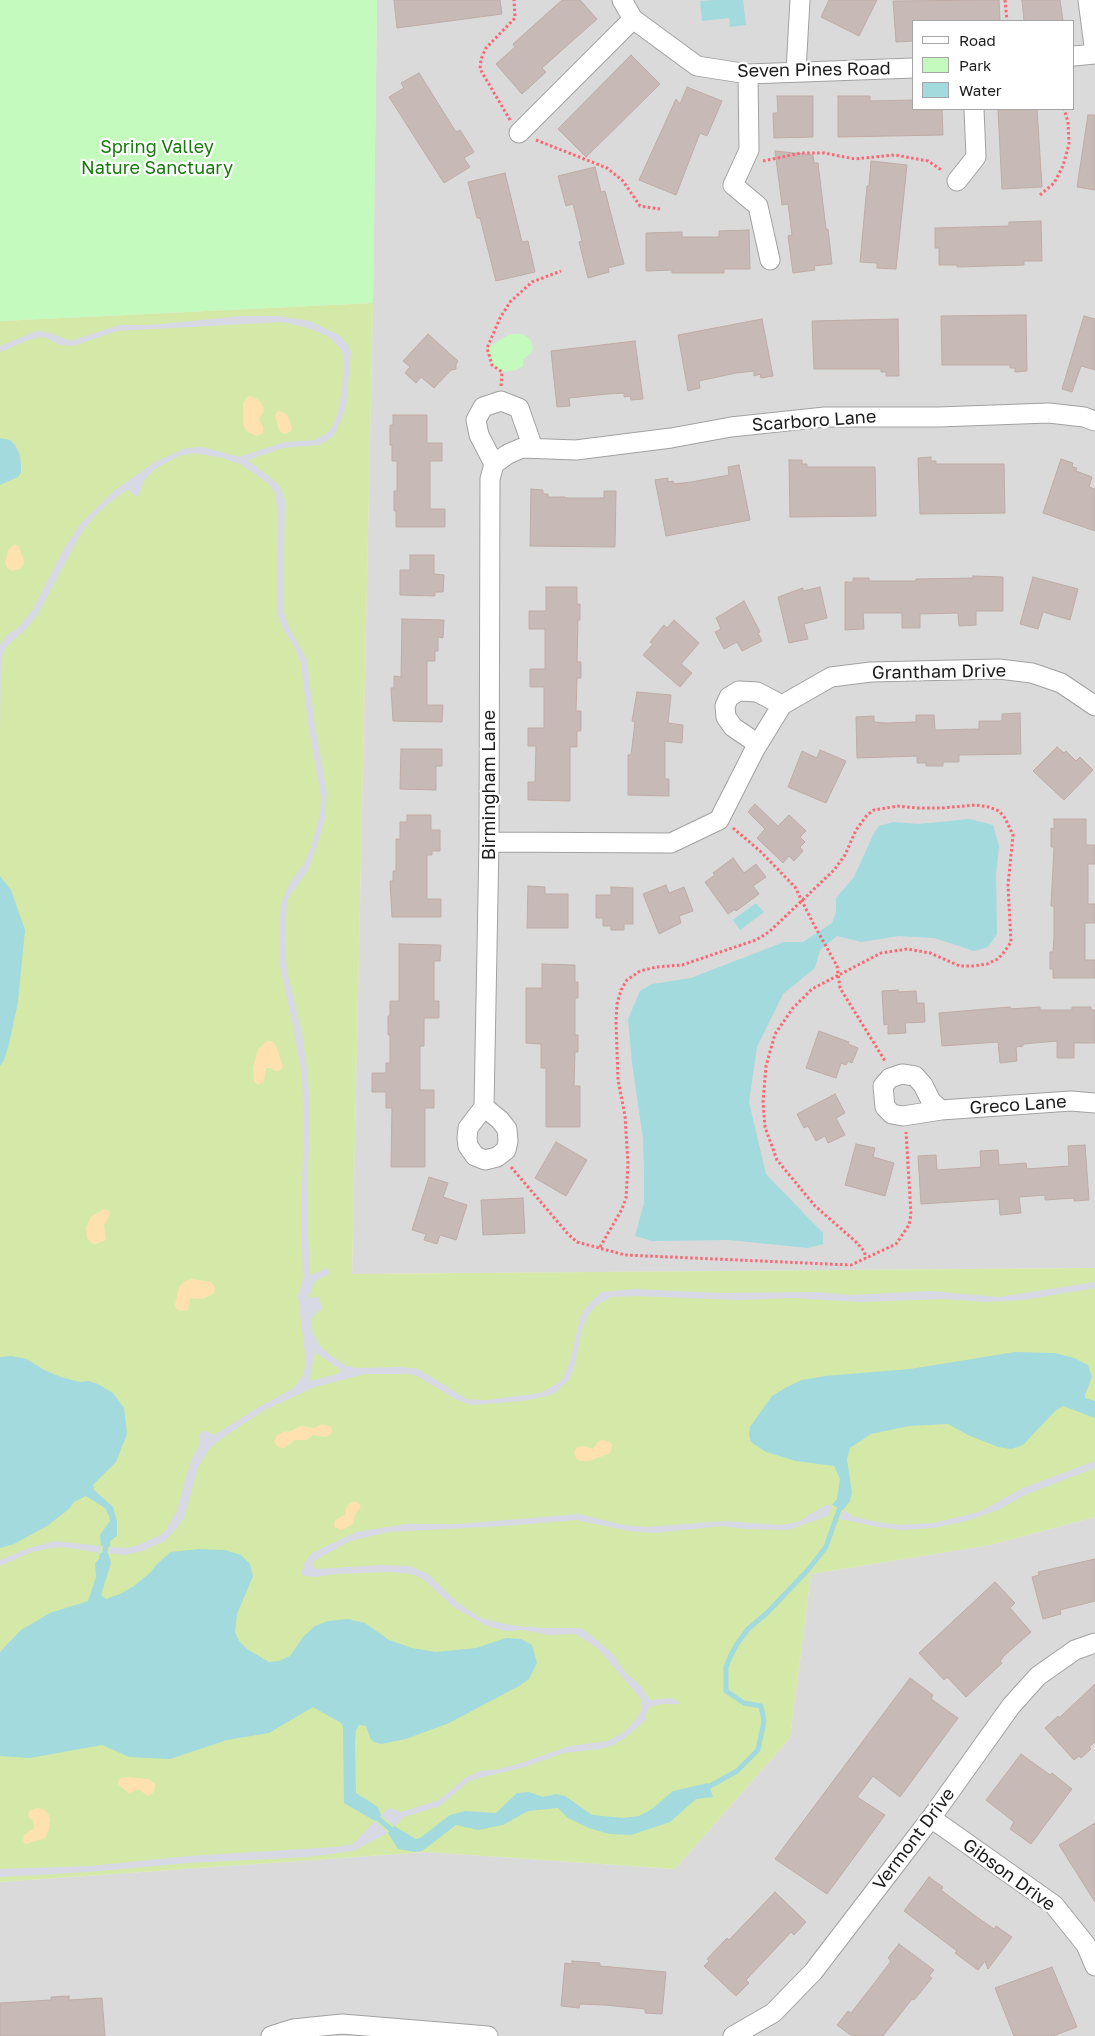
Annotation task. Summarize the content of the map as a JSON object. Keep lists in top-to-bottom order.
{
  "streets": {
    "street": [
      "Seven Pines Road",
      "Scarboro Lane",
      "Grantham Drive",
      "Birmingham Lane",
      "Greco Lane",
      "Vermont Drive",
      "Gibson Drive"
    ]
  },
  "crossings": [
    ["Vermont Drive", "Gibson Drive"]
  ],
  "parks": ["Spring Valley Nature Sanctuary"],
  "legend": ["Road", "Park", "Water"]
}
